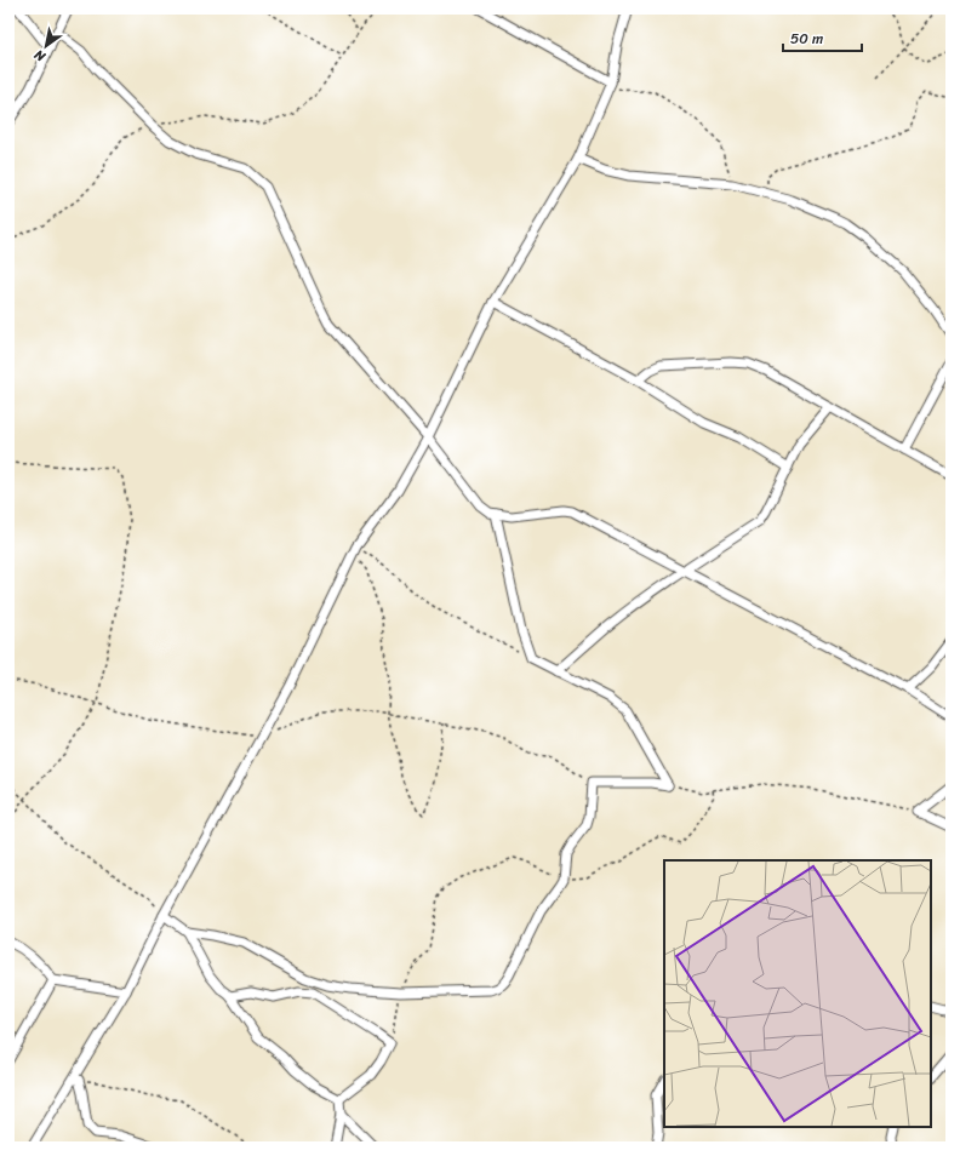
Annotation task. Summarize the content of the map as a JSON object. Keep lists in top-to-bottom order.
{
  "scale_bar": "50 m",
  "north": "bottom left"
}
